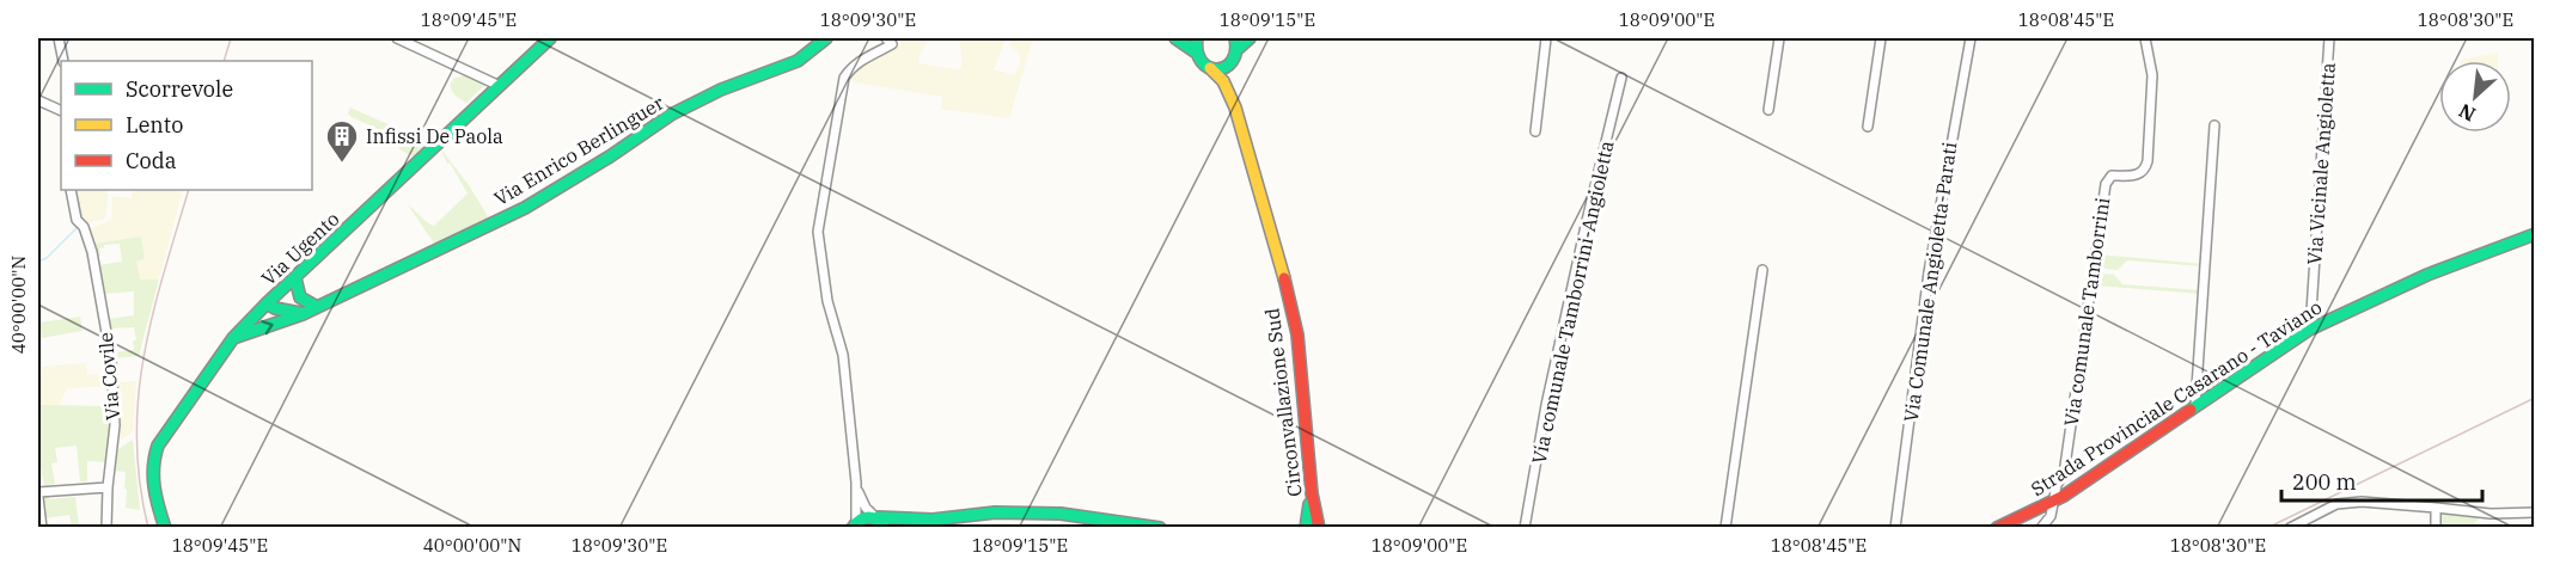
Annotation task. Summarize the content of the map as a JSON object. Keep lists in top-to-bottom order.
{
  "streets": {
    "street": [
      "Via Enrico Berlinguer",
      "Via Vicinale Angioletta",
      "Via Ugento",
      "Via Comunale Angioletta-Parati",
      "Via comunale Tamborrini-Angioletta",
      "Via comunale Tamborrini",
      "Via Covile",
      "Strada Provinciale Casarano - Taviano",
      "Circonvallazione Sud"
    ]
  },
  "crossings": [
    ["Via Enrico Berlinguer", "Via Ugento"],
    ["Via Vicinale Angioletta", "Strada Provinciale Casarano - Taviano"],
    ["Via comunale Tamborrini", "Strada Provinciale Casarano - Taviano"]
  ],
  "places": {
    "building": ["Infissi De Paola"]
  },
  "legend": ["Scorrevole", "Lento", "Coda"],
  "scale_bar": "200 m",
  "north": "bottom left",
  "coordinates": [
    "18°09'45\"E",
    "18°09'30\"E",
    "18°09'15\"E",
    "18°09'00\"E",
    "18°08'45\"E",
    "18°08'30\"E",
    "40°00'00\"N"
  ]
}
